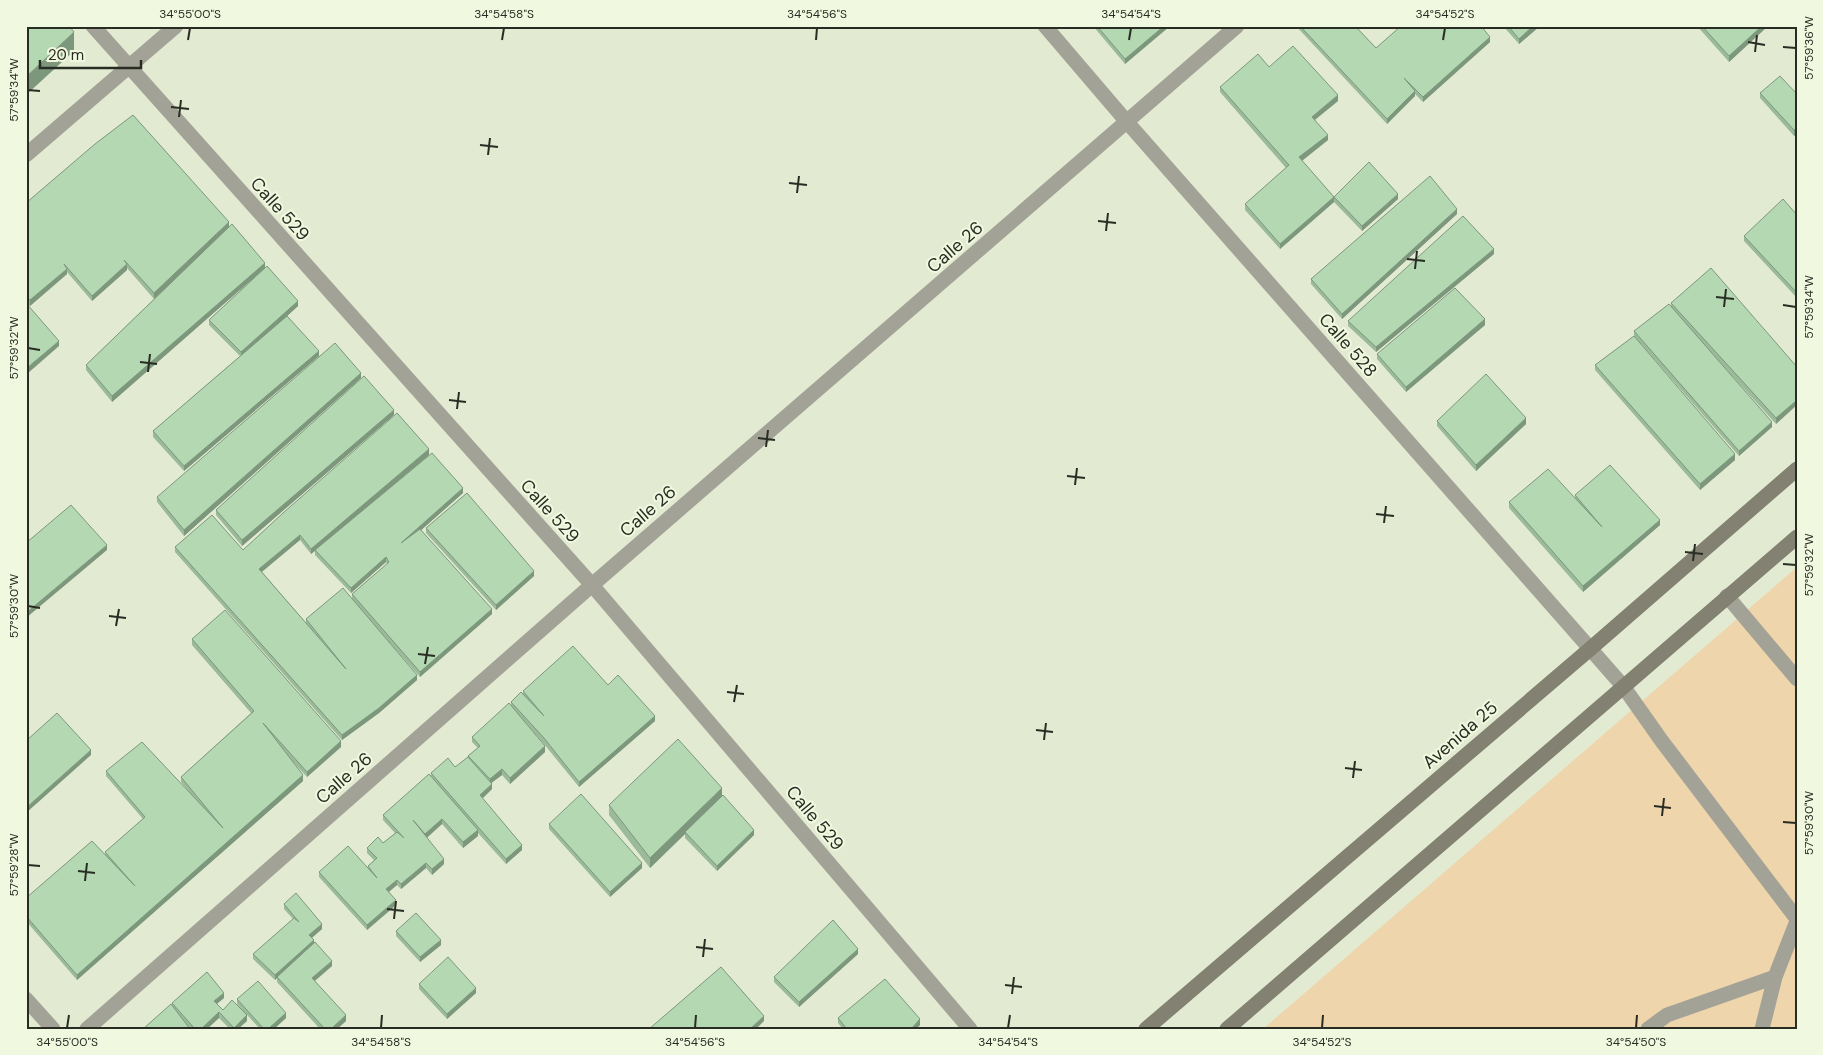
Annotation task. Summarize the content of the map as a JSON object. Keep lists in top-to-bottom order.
{
  "streets": {
    "main road": ["Avenida 25"],
    "street": ["Calle 529", "Calle 26", "Calle 528"]
  },
  "crossings": [
    ["Calle 529", "Calle 26"],
    ["Calle 26", "Calle 528"],
    ["Calle 528", "Avenida 25"]
  ],
  "scale_bar": "20 m",
  "coordinates": [
    "34°55'00\"S",
    "34°54'58\"S",
    "34°54'56\"S",
    "34°54'54\"S",
    "34°54'52\"S",
    "57°59'36\"W",
    "57°59'34\"W",
    "57°59'32\"W",
    "57°59'30\"W",
    "57°59'28\"W",
    "34°54'50\"S"
  ]
}
